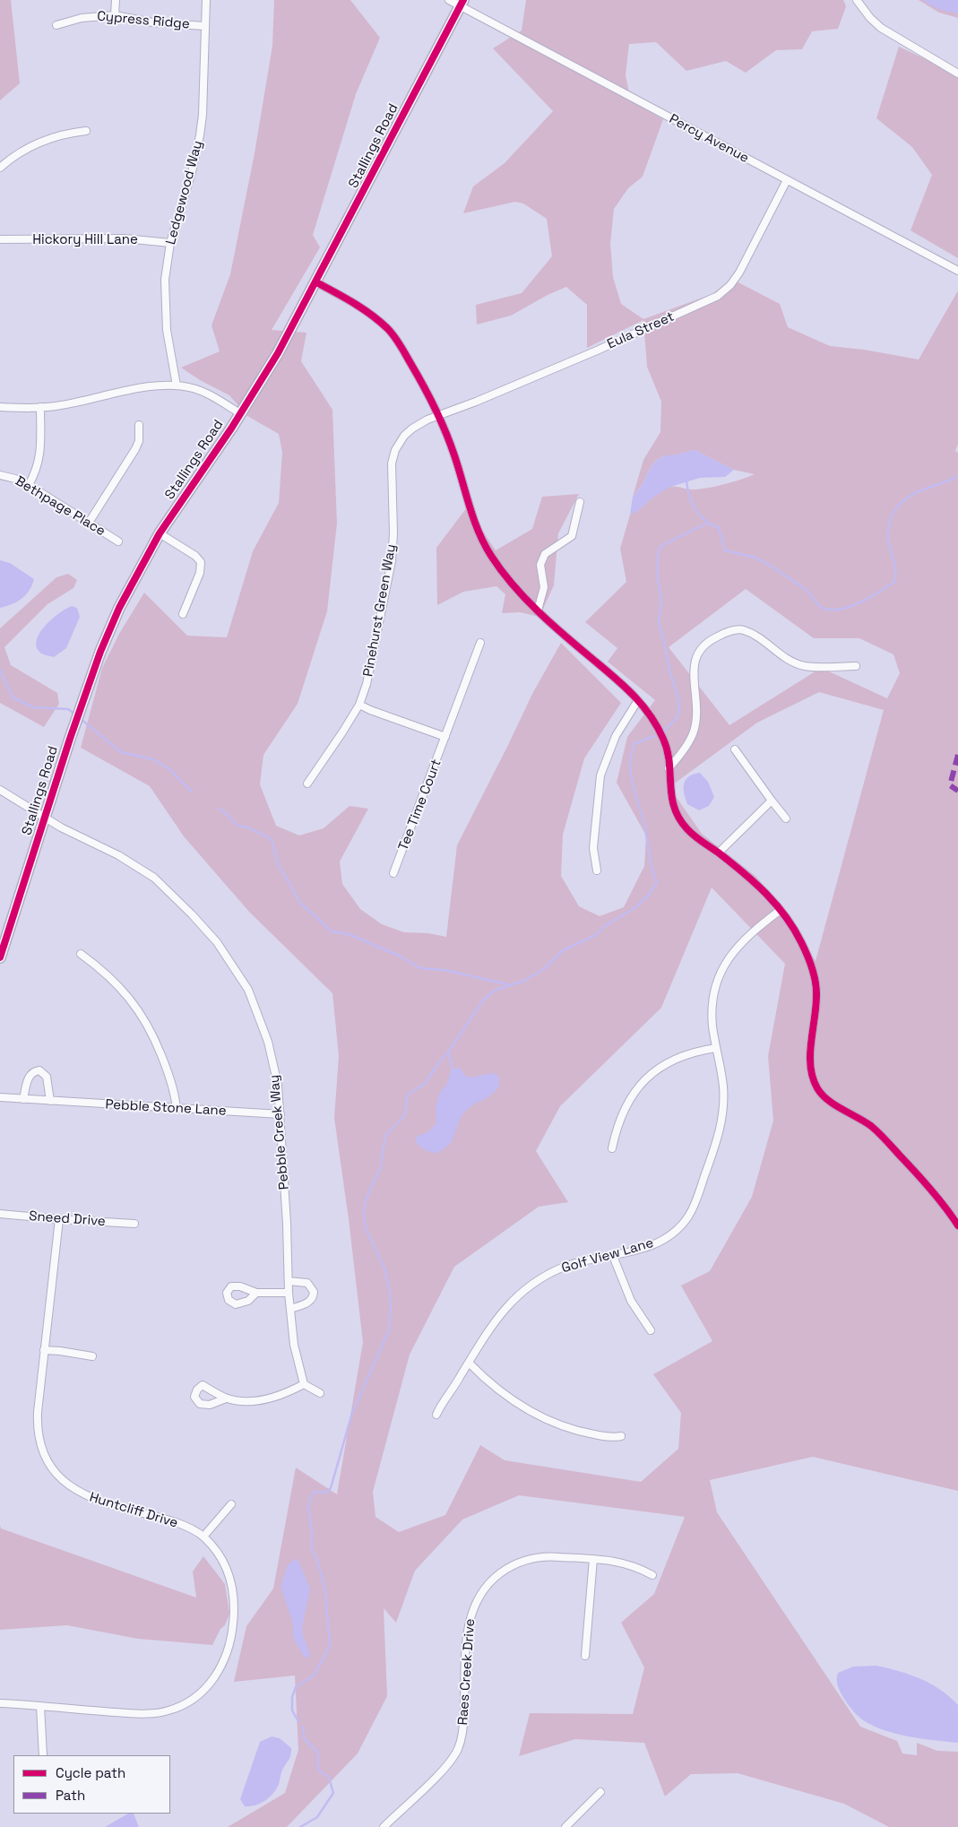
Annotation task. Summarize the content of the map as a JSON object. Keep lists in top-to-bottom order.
{
  "streets": {
    "street": [
      "Cypress Ridge",
      "Percy Avenue",
      "Stallings Road",
      "Ledgewood Way",
      "Hickory Hill Lane",
      "Eula Street",
      "Bethpage Place",
      "Pinehurst Green Way",
      "Tee Time Court",
      "Pebble Stone Lane",
      "Pebble Creek Way",
      "Sneed Drive",
      "Golf View Lane",
      "Huntcliff Drive",
      "Raes Creek Drive"
    ]
  },
  "crossings": [
    ["Cypress Ridge", "Ledgewood Way"],
    ["Percy Avenue", "Stallings Road"],
    ["Percy Avenue", "Eula Street"],
    ["Stallings Road", "Pebble Creek Way"],
    ["Ledgewood Way", "Hickory Hill Lane"],
    ["Eula Street", "Pinehurst Green Way"],
    ["Pebble Stone Lane", "Pebble Creek Way"],
    ["Sneed Drive", "Huntcliff Drive"]
  ],
  "legend": ["Cycle path", "Path"]
}
